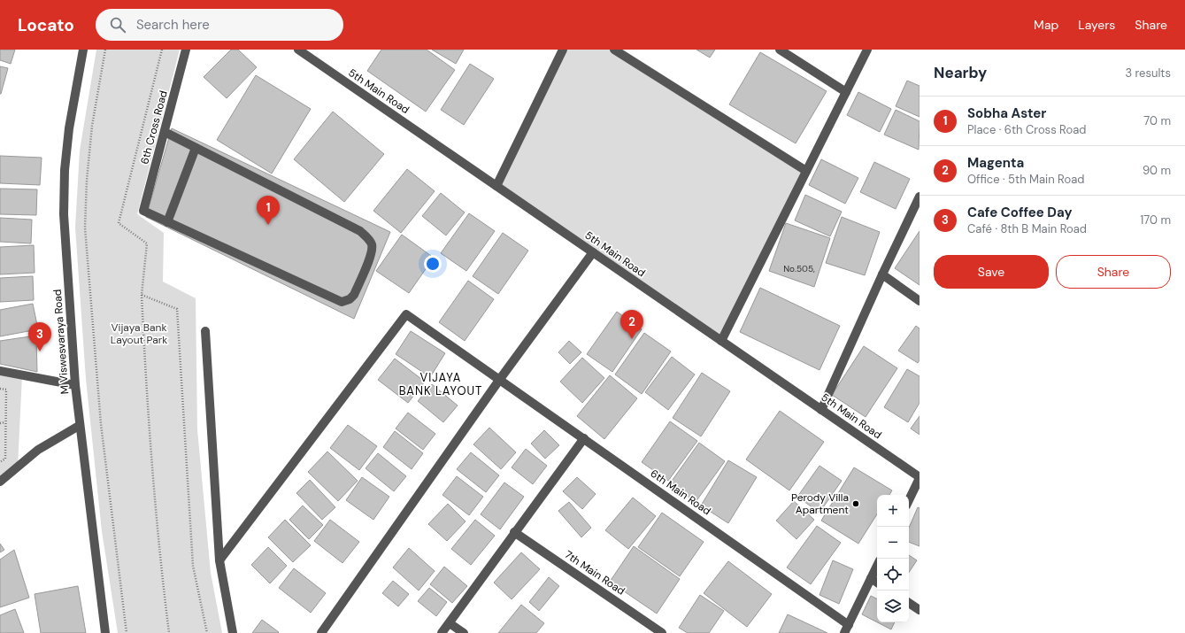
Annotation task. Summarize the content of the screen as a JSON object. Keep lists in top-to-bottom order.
{
  "streets": {
    "street": [
      "5th Main Road",
      "6th Cross Road",
      "M Viswesvaraya Road",
      "6th Main Road",
      "7th Main Road"
    ]
  },
  "districts": ["VIJAYA BANK LAYOUT"],
  "parks": ["Vijaya Bank Layout Park"],
  "places": ["Perody Villa Apartment"],
  "house_numbers": ["No.505,"],
  "page": {
    "header": "Locato",
    "search": "Search here",
    "nav": ["Map", "Layers", "Share"],
    "heading": ["Nearby", "3 results"],
    "list": [
      {
        "mark": "1",
        "name": "Sobha Aster",
        "note": "Place · 6th Cross Road",
        "value": "70 m"
      },
      {
        "mark": "2",
        "name": "Magenta",
        "note": "Office · 5th Main Road",
        "value": "90 m"
      },
      {
        "mark": "3",
        "name": "Cafe Coffee Day",
        "note": "Café · 8th B Main Road",
        "value": "170 m"
      }
    ],
    "pins": ["1", "2", "3"],
    "buttons": ["Save", "Share"],
    "map_buttons": ["+", "−"]
  }
}
